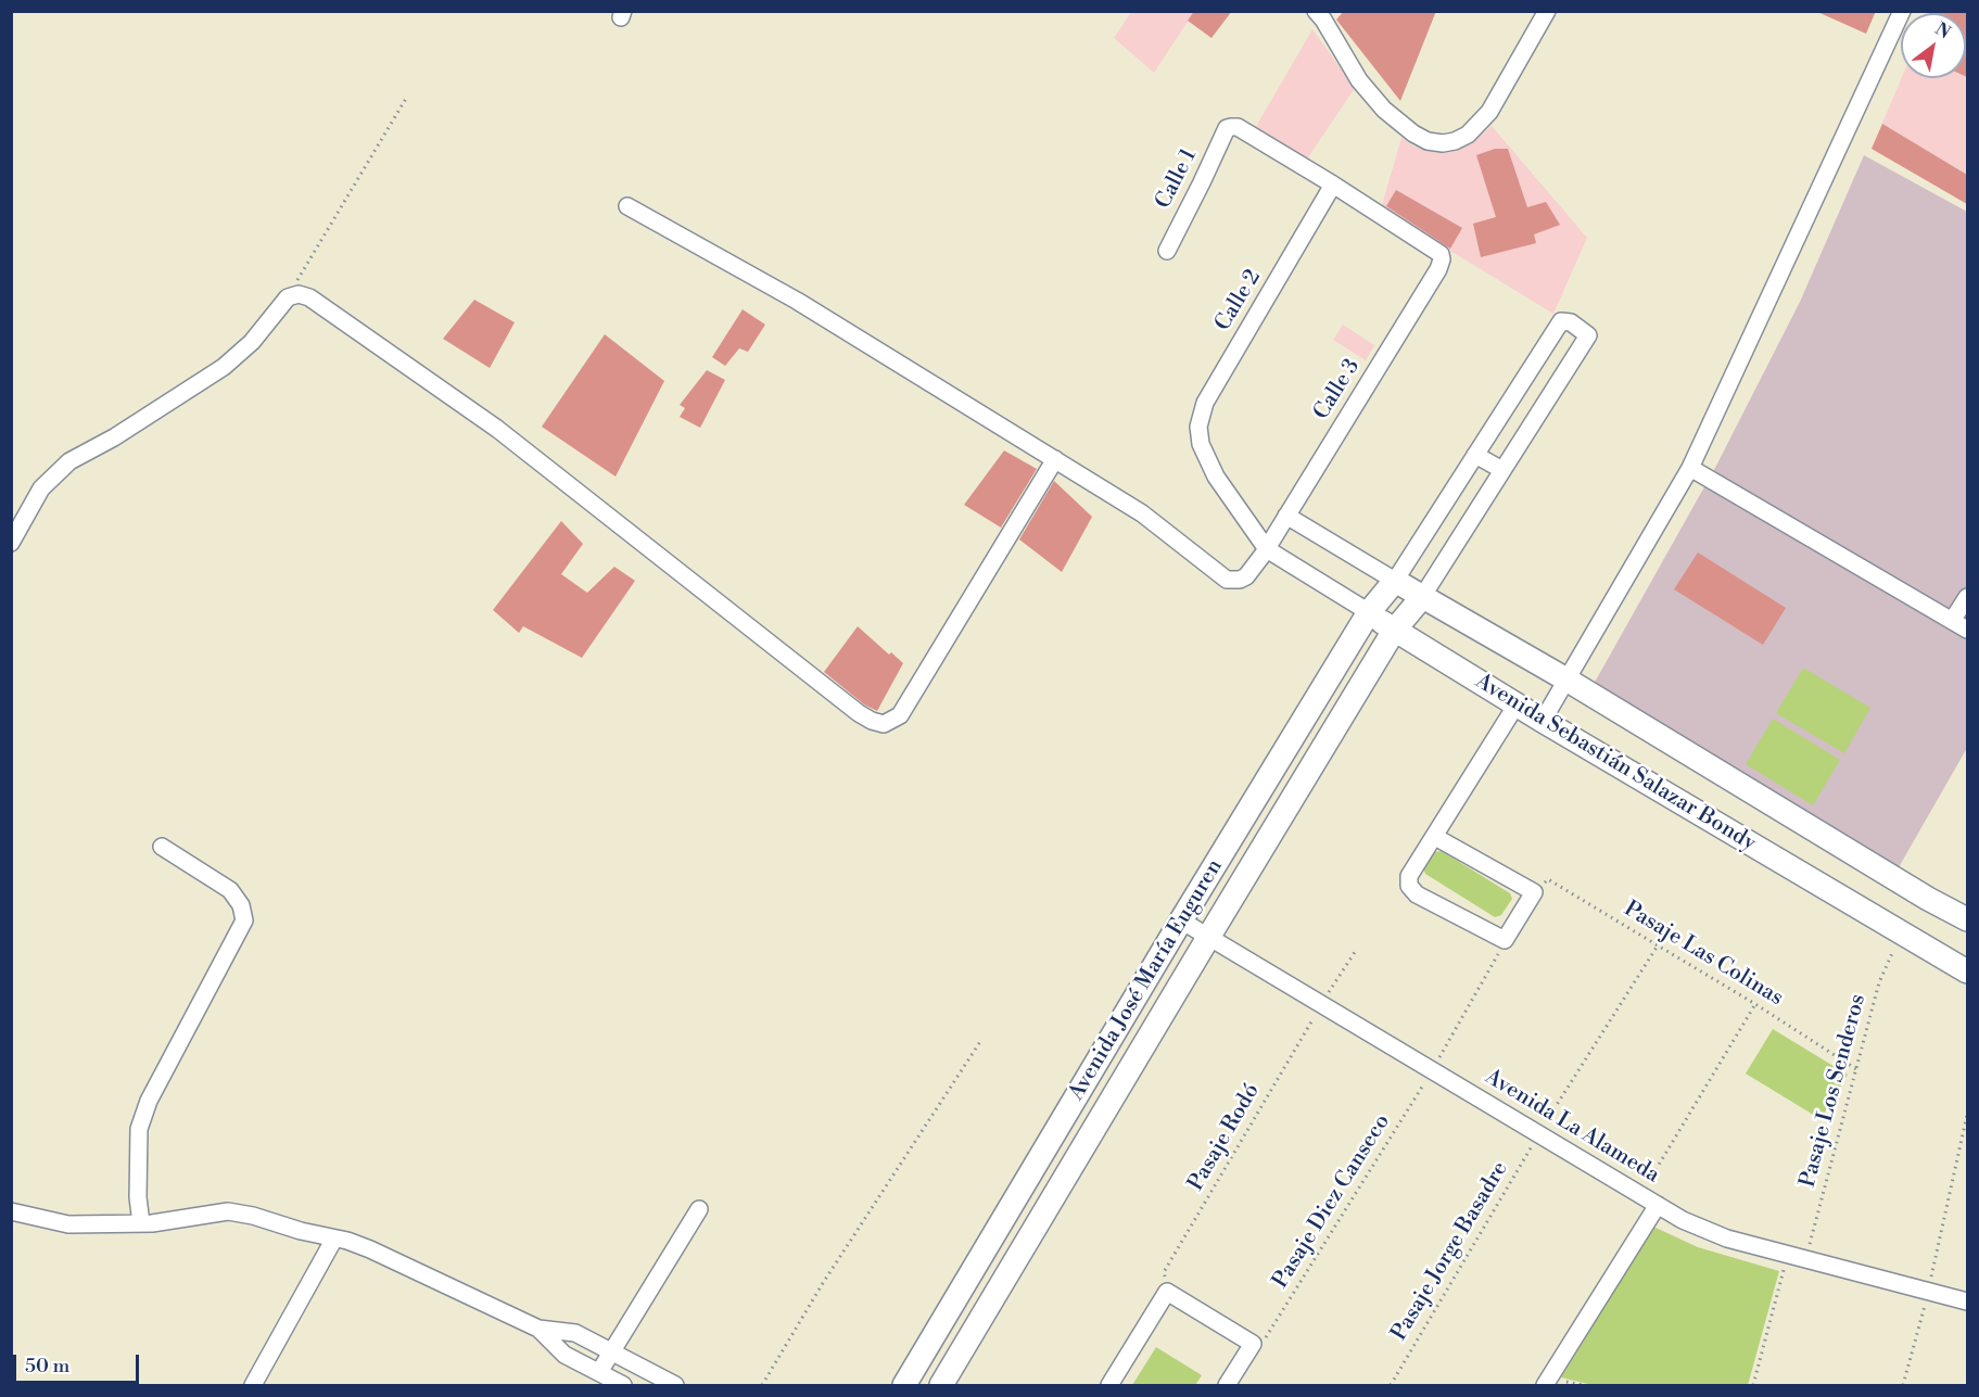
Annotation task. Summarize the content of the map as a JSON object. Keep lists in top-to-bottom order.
{
  "streets": {
    "street": [
      "Calle 1",
      "Calle 2",
      "Calle 3",
      "Avenida Sebastián Salazar Bondy",
      "Avenida José María Euguren",
      "Avenida La Alameda"
    ],
    "path": [
      "Pasaje Las Colinas",
      "Pasaje Los Senderos",
      "Pasaje Rodó",
      "Pasaje Diez Canseco",
      "Pasaje Jorge Basadre"
    ]
  },
  "crossings": [
    ["Calle 1", "Calle 2"],
    ["Calle 1", "Calle 3"],
    ["Calle 2", "Calle 3"],
    ["Calle 2", "Avenida Sebastián Salazar Bondy"],
    ["Calle 3", "Avenida Sebastián Salazar Bondy"],
    ["Avenida Sebastián Salazar Bondy", "Avenida José María Euguren"],
    ["Avenida Sebastián Salazar Bondy", "Pasaje Los Senderos"],
    ["Pasaje Las Colinas", "Pasaje Los Senderos"],
    ["Pasaje Las Colinas", "Pasaje Jorge Basadre"],
    ["Avenida José María Euguren", "Avenida La Alameda"],
    ["Pasaje Los Senderos", "Avenida La Alameda"],
    ["Avenida La Alameda", "Pasaje Rodó"],
    ["Avenida La Alameda", "Pasaje Diez Canseco"],
    ["Avenida La Alameda", "Pasaje Jorge Basadre"]
  ],
  "scale_bar": "50 m",
  "north": "top right"
}
